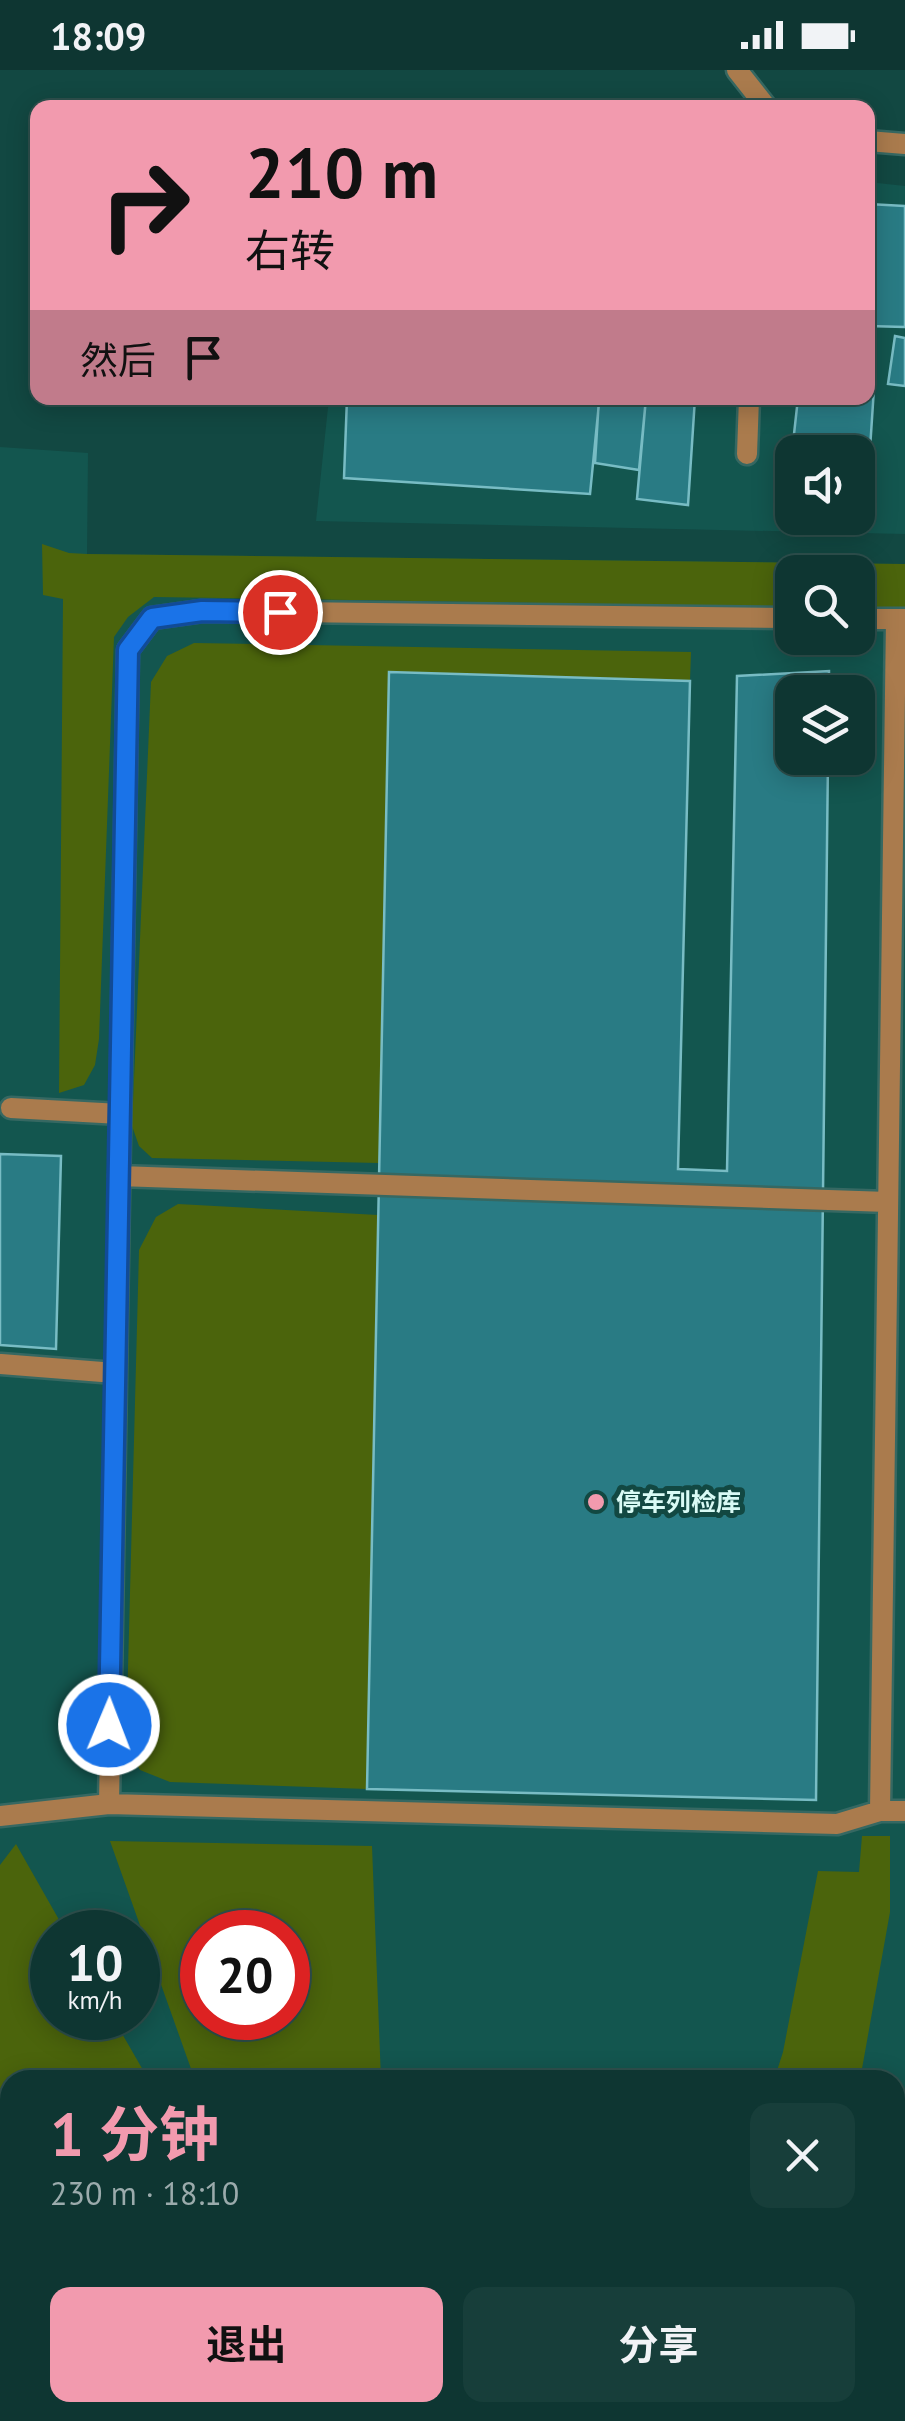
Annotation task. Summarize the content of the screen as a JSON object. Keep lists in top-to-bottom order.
{
  "places": ["停车列检库"],
  "page": {
    "status": "18:09",
    "turn": ["210 m", "右转"],
    "then": "然后",
    "speed": "10 km/h",
    "limit": "20",
    "heading": ["1 分钟", "230 m · 18:10"],
    "buttons": ["退出", "分享"]
  }
}
